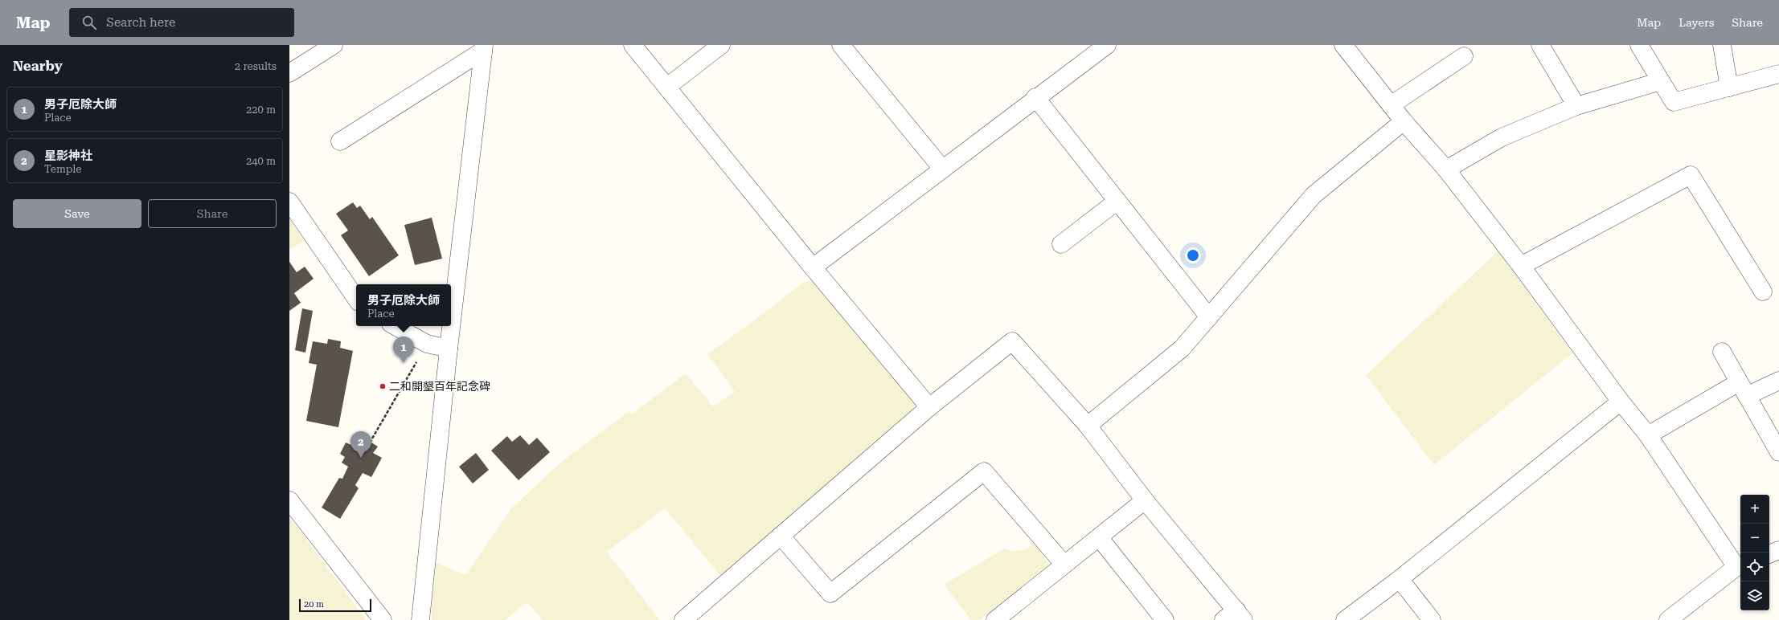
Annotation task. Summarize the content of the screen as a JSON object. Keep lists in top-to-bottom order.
{
  "places": ["二和開墾百年記念碑"],
  "scale_bar": "20 m",
  "page": {
    "header": "Map",
    "search": "Search here",
    "nav": ["Map", "Layers", "Share"],
    "heading": ["Nearby", "2 results"],
    "list": [
      {
        "mark": "1",
        "name": "男子厄除大師",
        "note": "Place",
        "value": "220 m"
      },
      {
        "mark": "2",
        "name": "星影神社",
        "note": "Temple",
        "value": "240 m"
      }
    ],
    "buttons": ["Save", "Share"],
    "popup": ["男子厄除大師", "Place"],
    "pins": ["1", "2"],
    "map_buttons": ["+", "−"],
    "scale": "20 m"
  }
}
